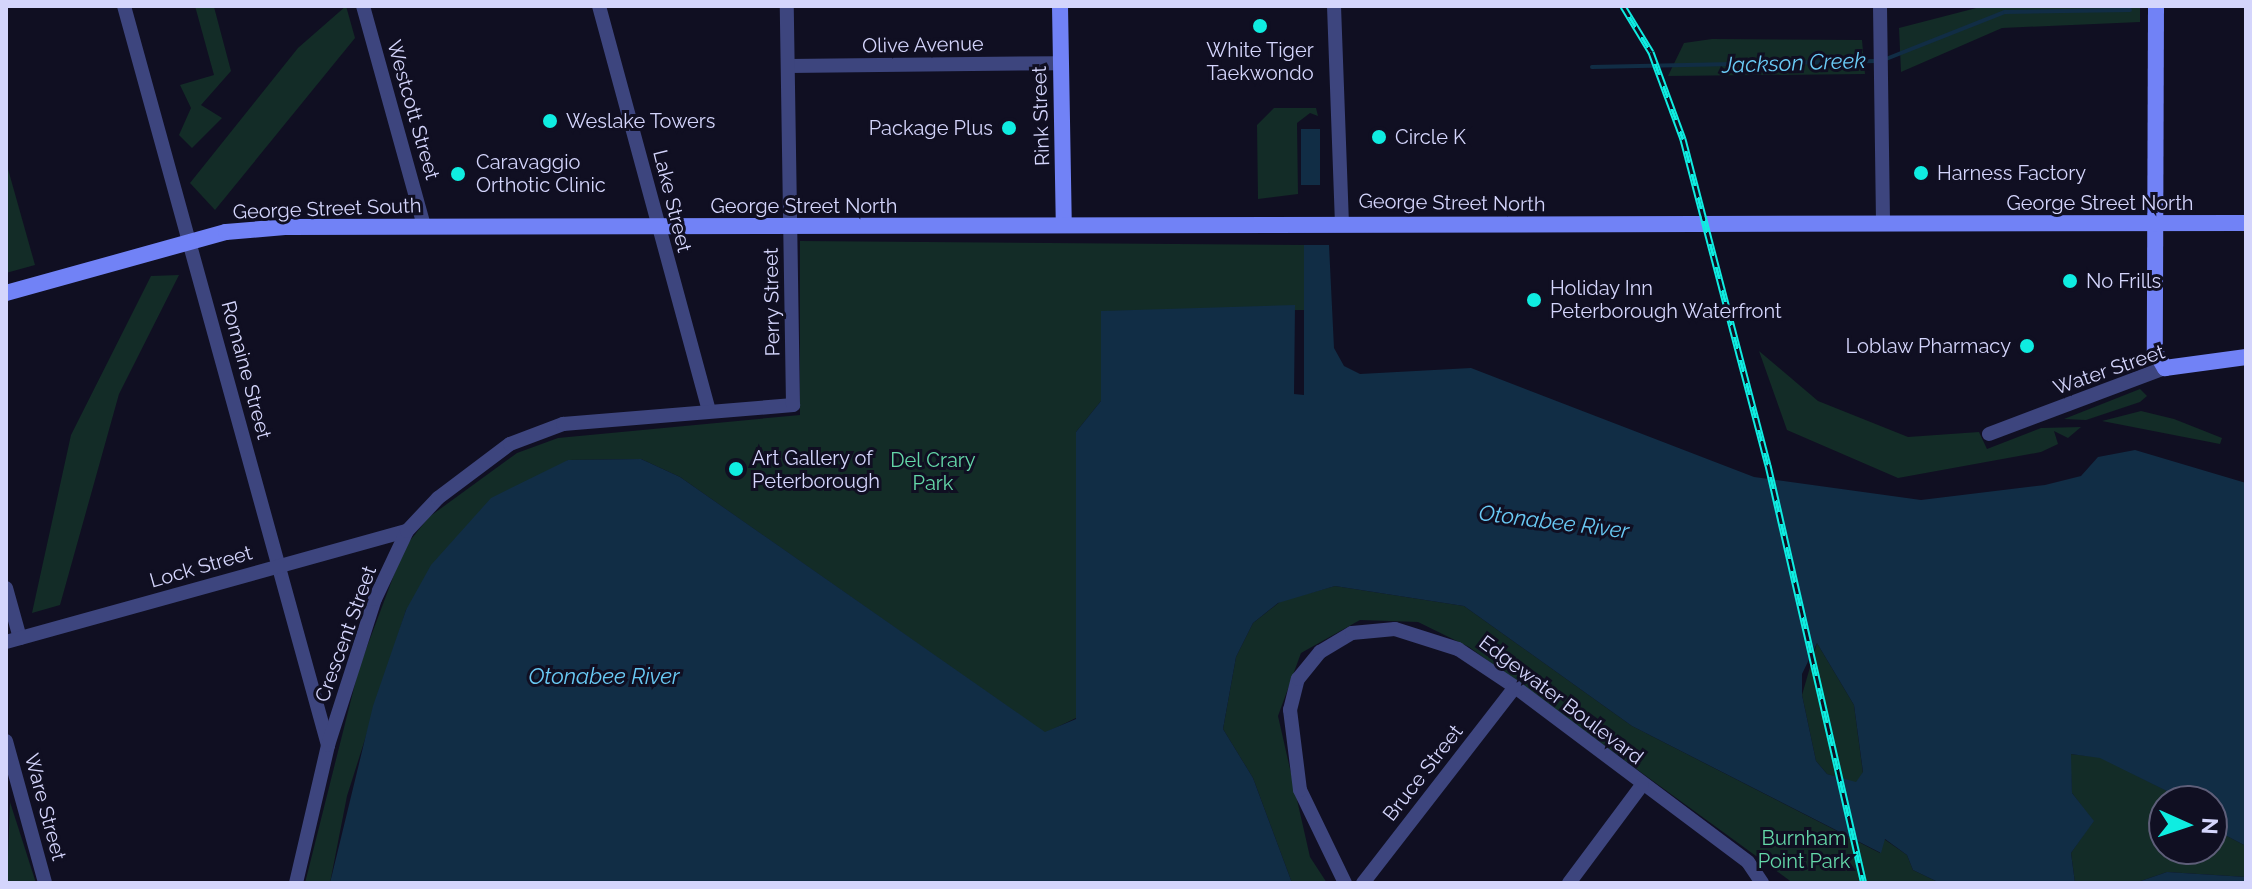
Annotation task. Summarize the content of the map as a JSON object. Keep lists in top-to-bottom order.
{
  "streets": {
    "main road": [
      "Rink Street",
      "George Street North",
      "George Street South",
      "Water Street"
    ],
    "street": [
      "Olive Avenue",
      "Westcott Street",
      "Lake Street",
      "Perry Street",
      "Romaine Street",
      "Lock Street",
      "Crescent Street",
      "Edgewater Boulevard",
      "Bruce Street",
      "Ware Street"
    ]
  },
  "crossings": [
    ["Olive Avenue", "Rink Street"],
    ["Olive Avenue", "Perry Street"],
    ["Westcott Street", "George Street South"],
    ["Rink Street", "George Street North"],
    ["Lake Street", "George Street North"],
    ["Lake Street", "George Street South"],
    ["Lake Street", "Crescent Street"],
    ["George Street North", "George Street South"],
    ["George Street North", "Perry Street"],
    ["George Street South", "Romaine Street"],
    ["Perry Street", "Crescent Street"],
    ["Romaine Street", "Lock Street"],
    ["Romaine Street", "Crescent Street"],
    ["Lock Street", "Crescent Street"],
    ["Edgewater Boulevard", "Bruce Street"]
  ],
  "water": ["Jackson Creek", "Otonabee River"],
  "parks": ["Del Crary Park", "Burnham Point Park"],
  "places": [
    "White Tiger Taekwondo",
    "Weslake Towers",
    "Package Plus",
    "Circle K",
    "Harness Factory",
    "Caravaggio Orthotic Clinic",
    "No Frills",
    "Holiday Inn Peterborough Waterfront",
    "Loblaw Pharmacy",
    "Art Gallery of Peterborough"
  ],
  "north": "right"
}
